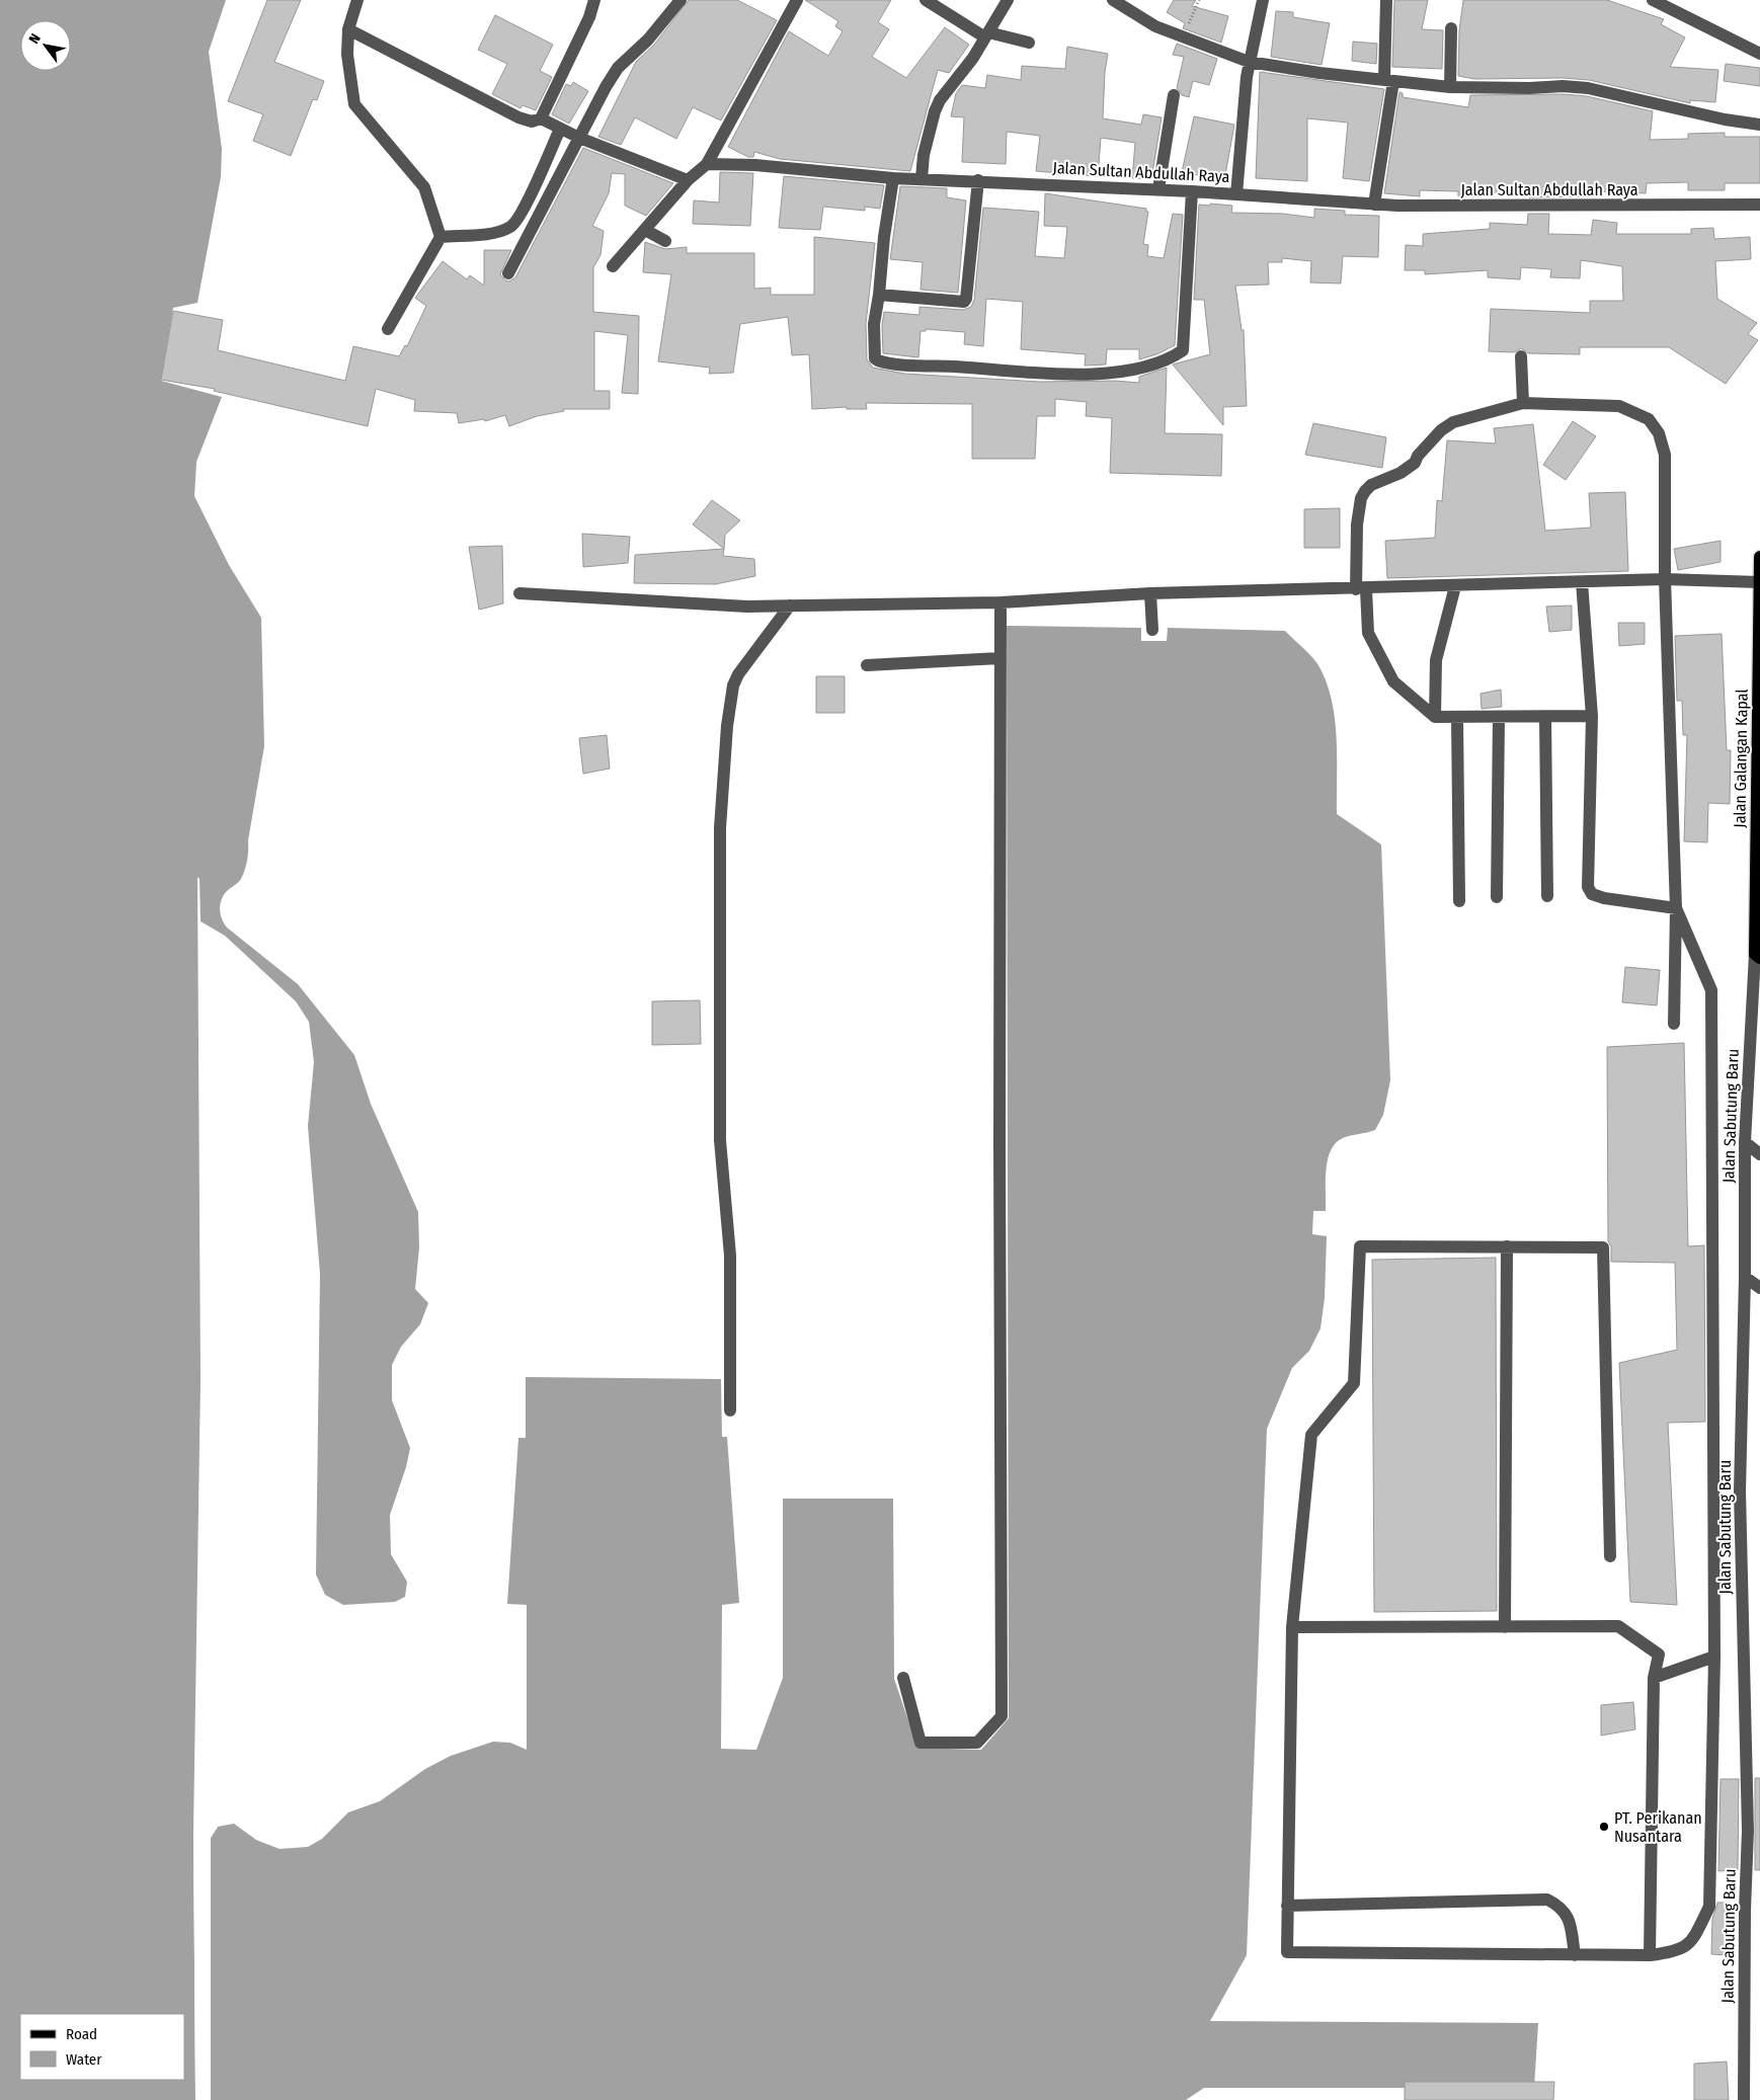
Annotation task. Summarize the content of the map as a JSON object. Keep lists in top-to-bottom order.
{
  "streets": {
    "main road": ["Jalan Galangan Kapal"],
    "street": ["Jalan Sultan Abdullah Raya", "Jalan Sabutung Baru"]
  },
  "crossings": [
    ["Jalan Galangan Kapal", "Jalan Sabutung Baru"]
  ],
  "places": ["PT. Perikanan Nusantara"],
  "legend": ["Road", "Water"],
  "north": "top left"
}
